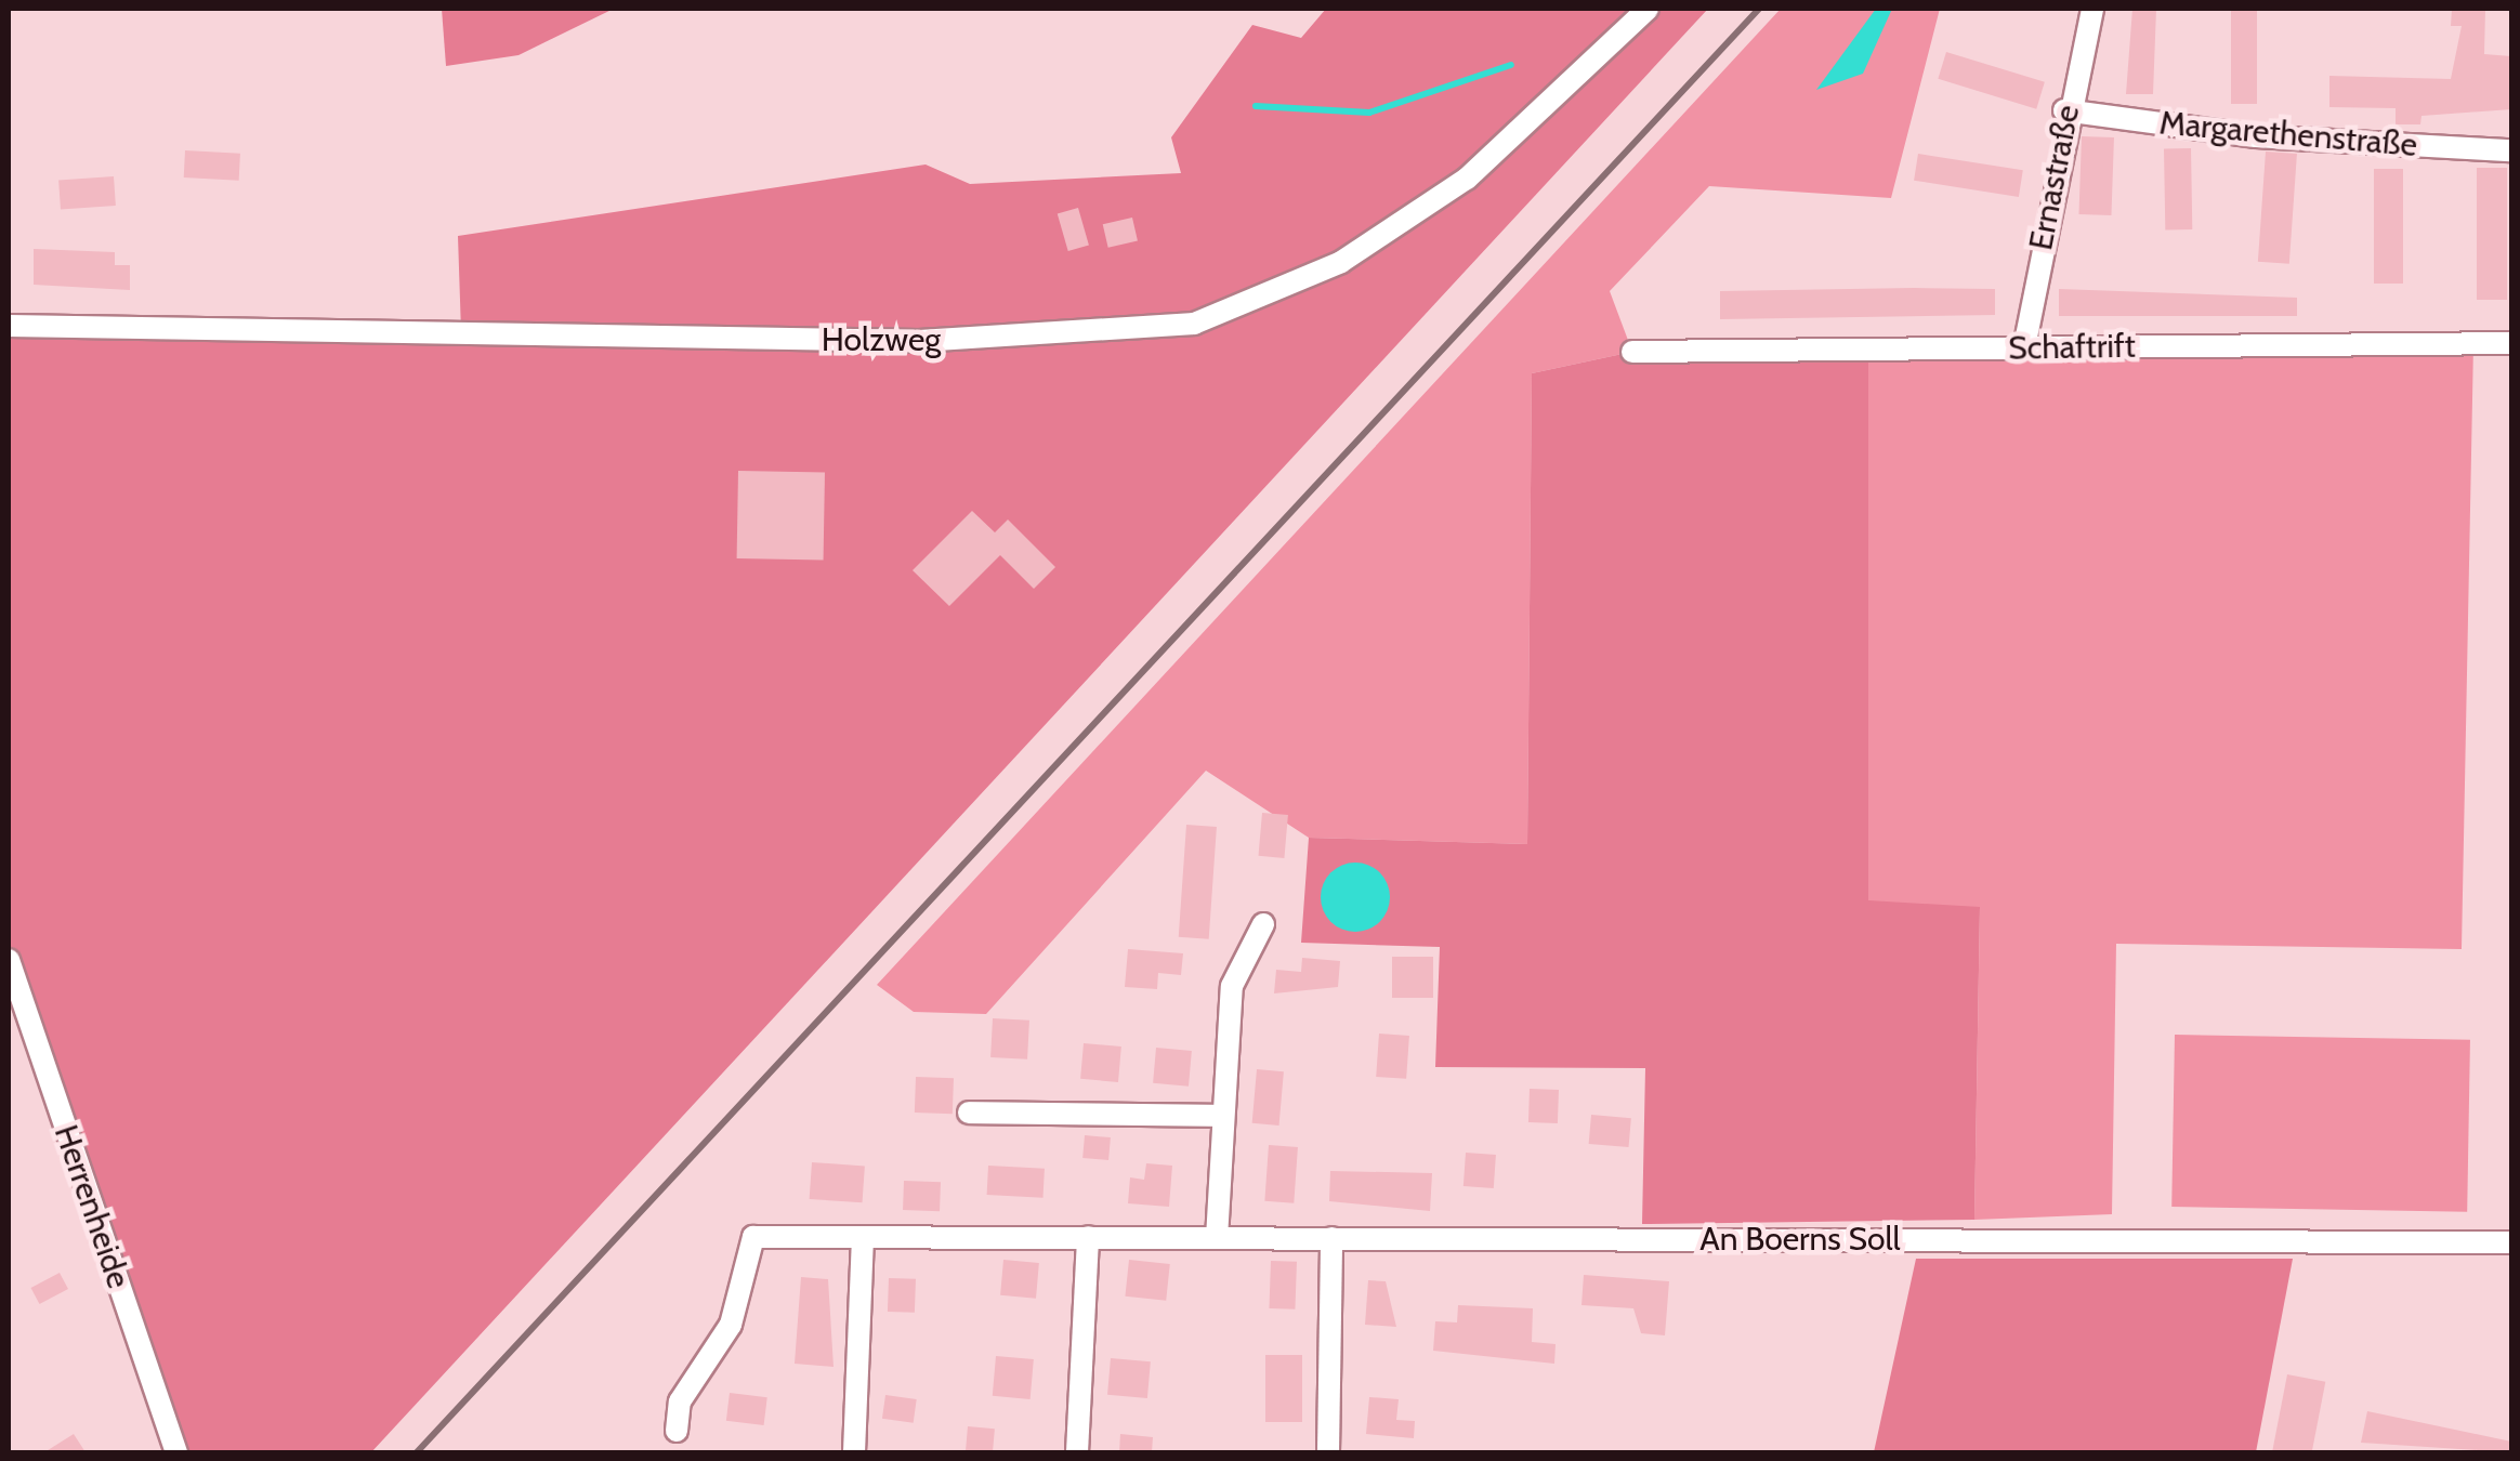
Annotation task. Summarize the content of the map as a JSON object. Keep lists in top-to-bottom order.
{
  "streets": {
    "street": [
      "Margarethenstraße",
      "Ernastraße",
      "Holzweg",
      "Schaftrift",
      "Herrenheide",
      "An Boerns Soll"
    ]
  },
  "crossings": [
    ["Margarethenstraße", "Ernastraße"],
    ["Ernastraße", "Schaftrift"]
  ]
}
